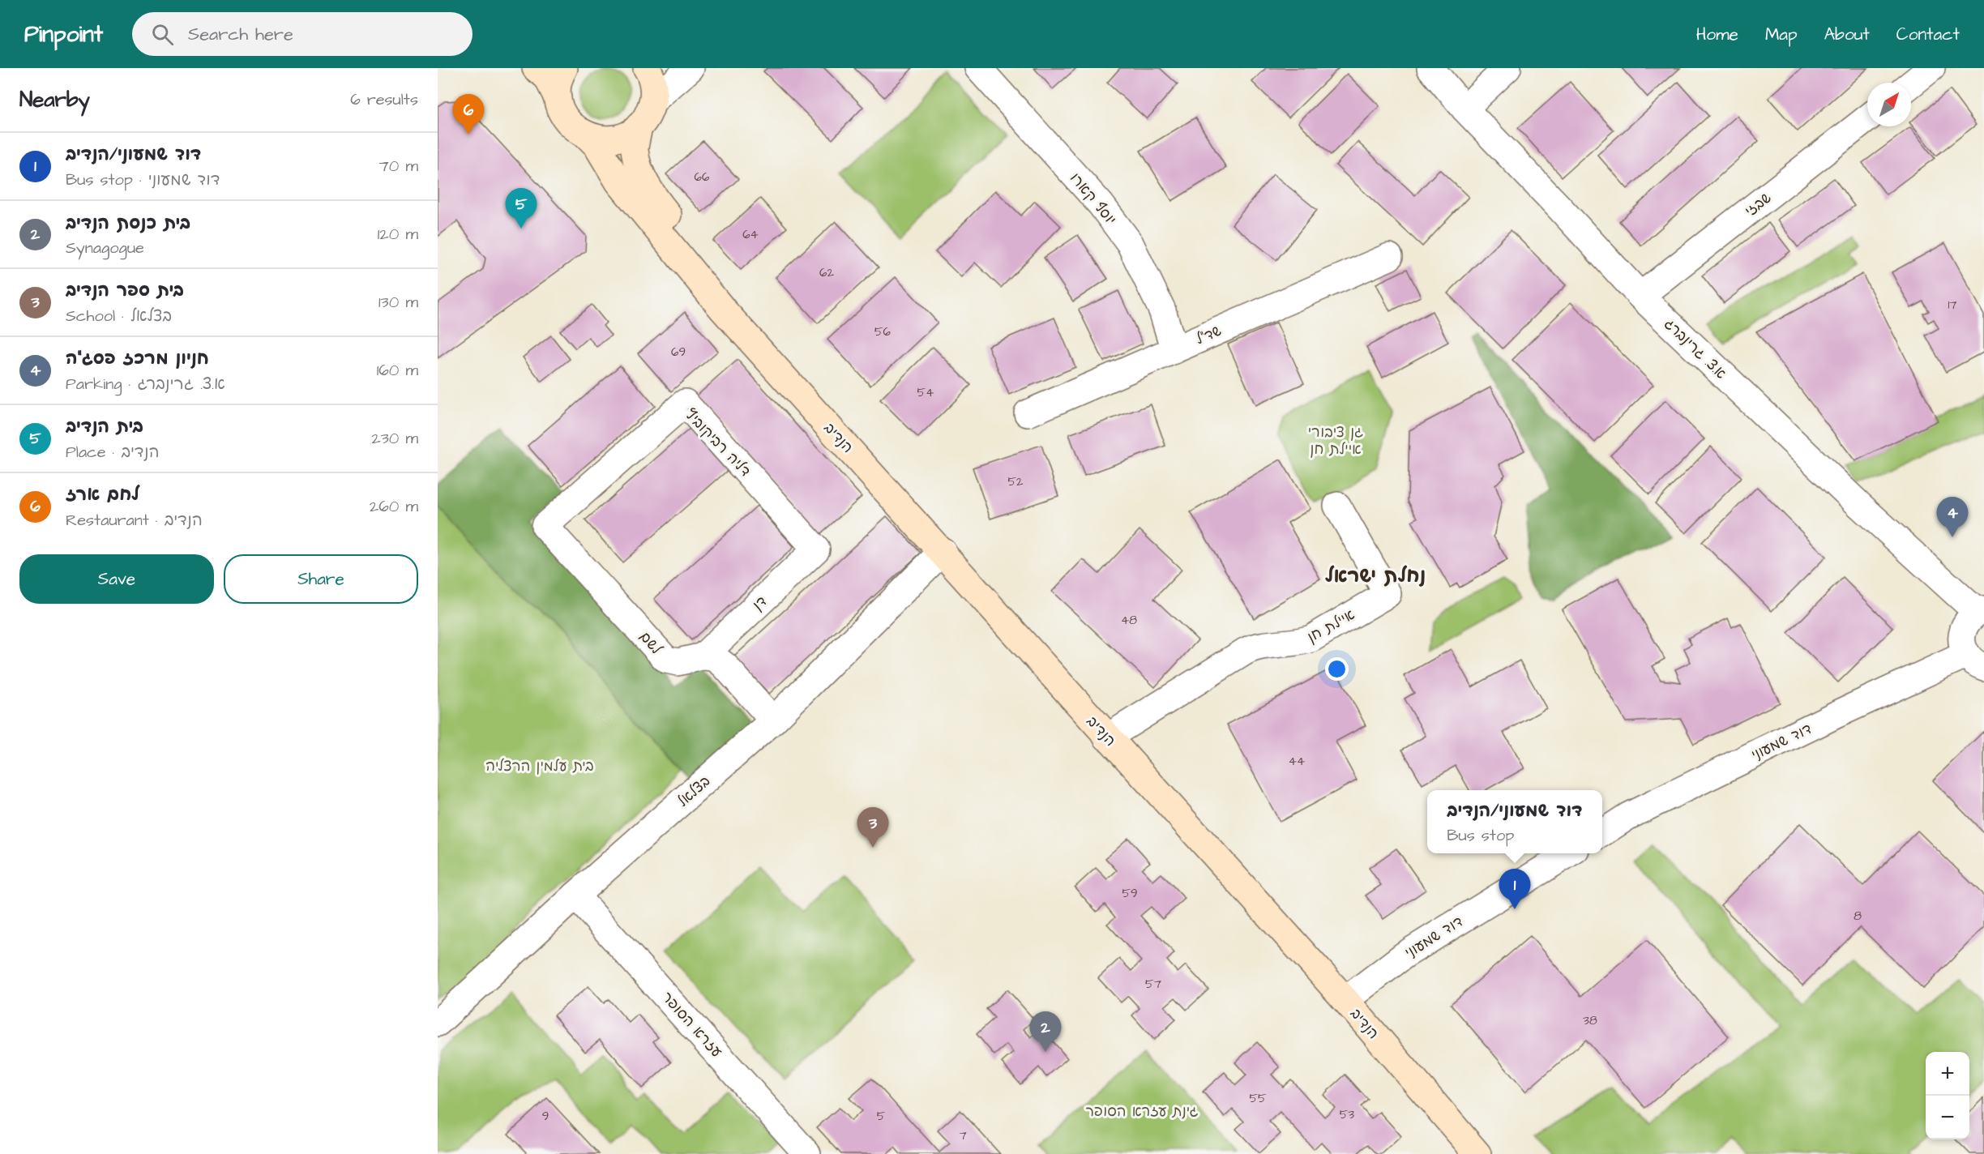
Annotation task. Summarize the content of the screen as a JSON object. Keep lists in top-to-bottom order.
{
  "streets": {
    "street": [
      "יוסף קארו",
      "שבזי",
      "שד\"ל",
      "א.צ. גרינברג",
      "הנדיב",
      "'דליה רביקוביץ",
      "דן",
      "איילת חן",
      "לשם",
      "דוד שמעוני",
      "בצלאל",
      "עזרא הסופר"
    ]
  },
  "crossings": [
    ["יוסף קארו", "שד\"ל"],
    ["שבזי", "א.צ. גרינברג"],
    ["הנדיב", "איילת חן"],
    ["הנדיב", "דוד שמעוני"],
    ["הנדיב", "בצלאל"],
    ["'דליה רביקוביץ", "דן"],
    ["'דליה רביקוביץ", "לשם"],
    ["דן", "לשם"],
    ["בצלאל", "עזרא הסופר"]
  ],
  "districts": ["נחלת ישראל"],
  "parks": ["גן ציבורי איילת חן", "בית עלמין הרצליה", "גינת עזרא הסופר"],
  "house_numbers": [
    "66",
    "64",
    "62",
    "17",
    "56",
    "69",
    "54",
    "52",
    "48",
    "44",
    "59",
    "8",
    "57",
    "38",
    "55",
    "53",
    "9",
    "5",
    "7"
  ],
  "north": "top right",
  "page": {
    "header": "Pinpoint",
    "search": "Search here",
    "nav": [
      "Home",
      "Map",
      "About",
      "Contact"
    ],
    "heading": ["Nearby", "6 results"],
    "pins": [
      "6",
      "5",
      "4",
      "3",
      "1",
      "2"
    ],
    "list": [
      {
        "mark": "1",
        "name": "דוד שמעוני/הנדיב",
        "note": "Bus stop · דוד שמעוני",
        "value": "70 m"
      },
      {
        "mark": "2",
        "name": "בית כנסת הנדיב",
        "note": "Synagogue",
        "value": "120 m"
      },
      {
        "mark": "3",
        "name": "בית ספר הנדיב",
        "note": "School · בצלאל",
        "value": "130 m"
      },
      {
        "mark": "4",
        "name": "חניון מרכז פסג\"ה",
        "note": "Parking · א.צ. גרינברג",
        "value": "160 m"
      },
      {
        "mark": "5",
        "name": "בית הנדיב",
        "note": "Place · הנדיב",
        "value": "230 m"
      },
      {
        "mark": "6",
        "name": "לחם ארז",
        "note": "Restaurant · הנדיב",
        "value": "260 m"
      }
    ],
    "buttons": ["Save", "Share"],
    "popup": ["דוד שמעוני/הנדיב", "Bus stop"],
    "map_buttons": ["+", "−"]
  }
}
